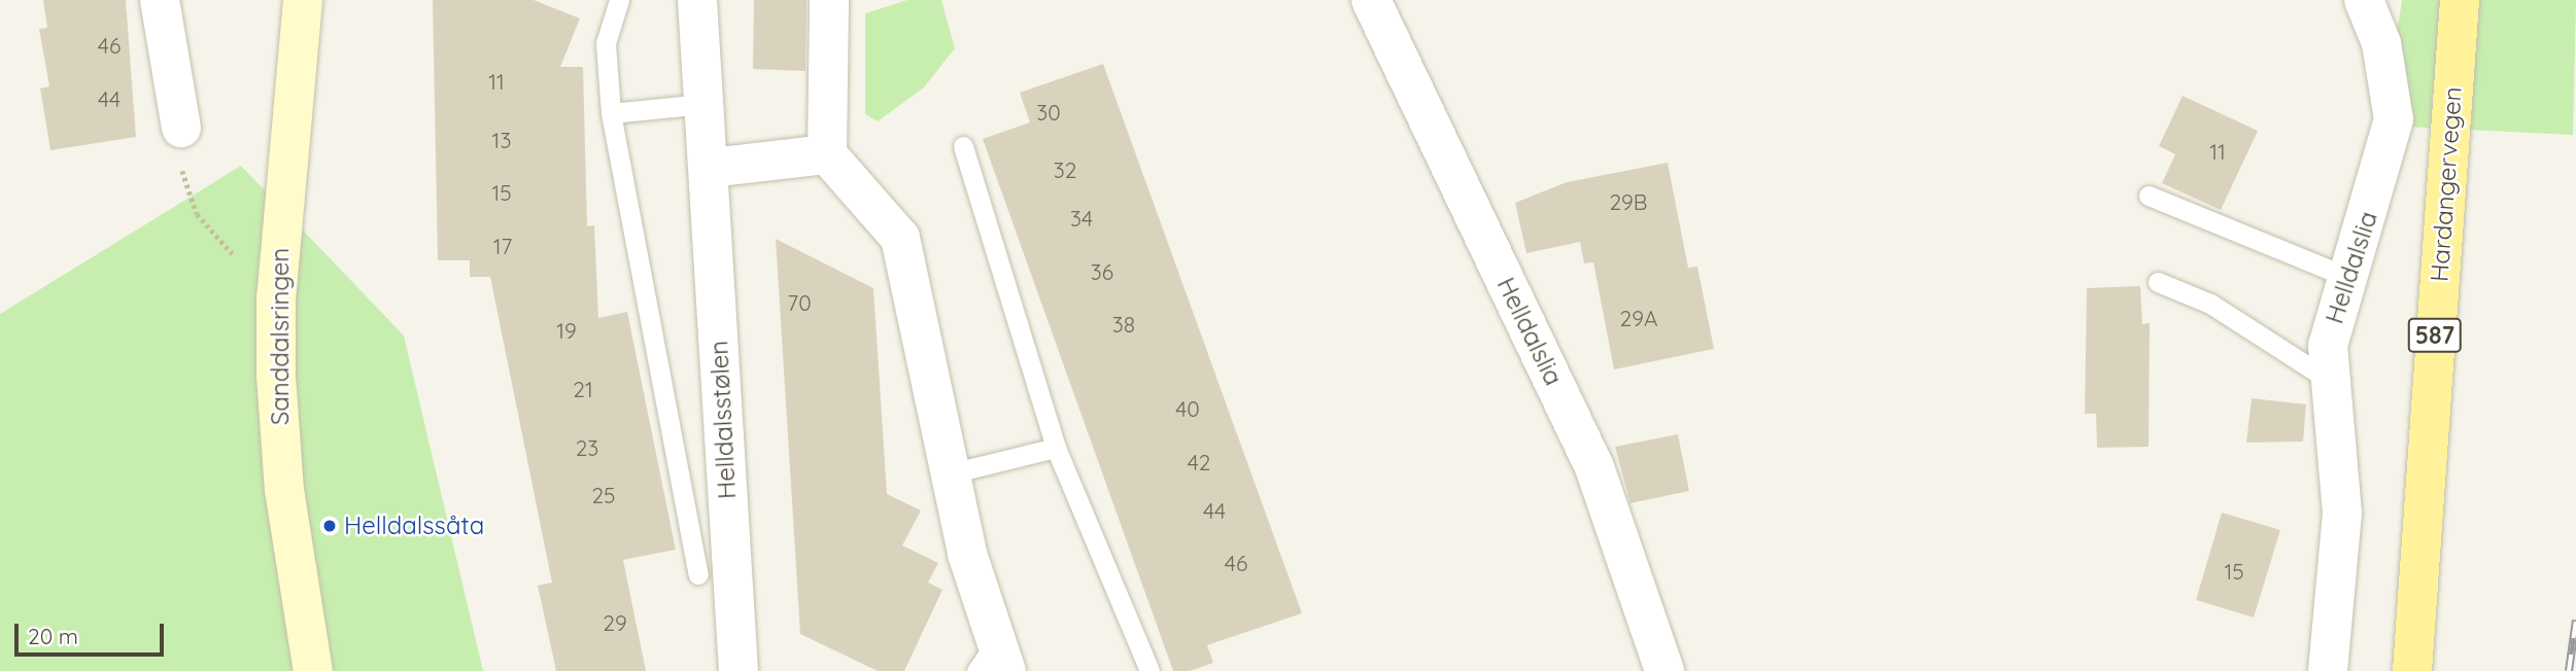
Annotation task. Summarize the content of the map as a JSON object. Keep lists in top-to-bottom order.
{
  "streets": {
    "main road": ["Hardangervegen", "587", "Sanddalsringen"],
    "street": ["Helldalslia", "Helldalsstølen"]
  },
  "places": ["Helldalssåta"],
  "house_numbers": [
    "46",
    "11",
    "44",
    "30",
    "13",
    "11",
    "32",
    "15",
    "29B",
    "34",
    "17",
    "36",
    "70",
    "29A",
    "38",
    "19",
    "21",
    "40",
    "23",
    "42",
    "25",
    "44",
    "46",
    "15",
    "29"
  ],
  "scale_bar": "20 m"
}
